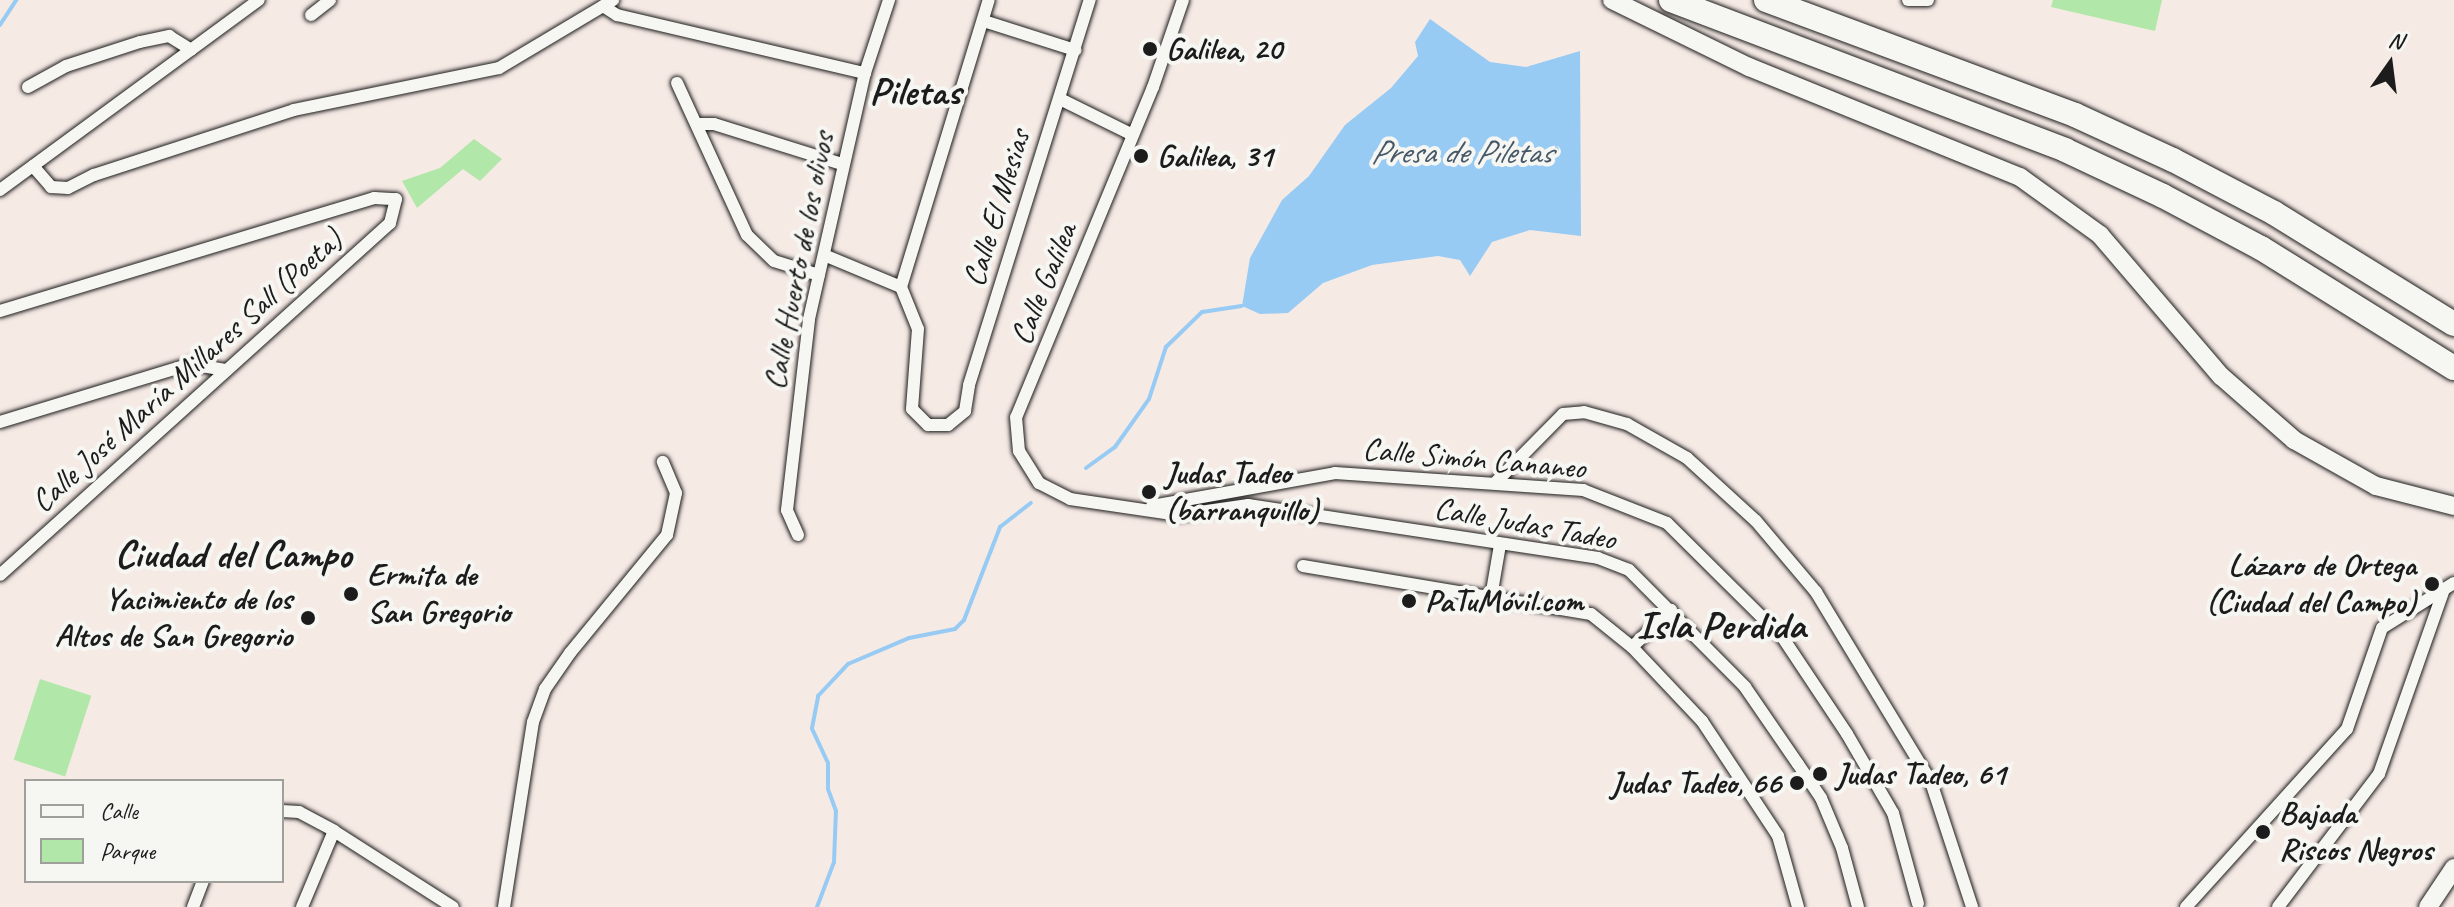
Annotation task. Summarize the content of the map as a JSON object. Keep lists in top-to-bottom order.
{
  "streets": {
    "street": [
      "Calle El Mesias",
      "Calle Huerto de los olivos",
      "Calle Galilea",
      "Calle José María Millares Sall (Poeta)",
      "Calle Simón Cananeo",
      "Calle Judas Tadeo"
    ]
  },
  "crossings": [
    ["Calle Galilea", "Calle Simón Cananeo"],
    ["Calle Galilea", "Calle Judas Tadeo"],
    ["Calle Simón Cananeo", "Calle Judas Tadeo"]
  ],
  "districts": ["Piletas", "Ciudad del Campo", "Isla Perdida"],
  "water": ["Presa de Piletas"],
  "places": [
    "Galilea, 20",
    "Galilea, 31",
    "Judas Tadeo (barranquillo)",
    "Lázaro de Ortega (Ciudad del Campo)",
    "Ermita de San Gregorio",
    "PaTuMóvil.com",
    "Yacimiento de los Altos de San Gregorio",
    "Judas Tadeo, 61",
    "Judas Tadeo, 66",
    "Bajada Riscos Negros"
  ],
  "legend": ["Calle", "Parque"],
  "north": "top"
}
